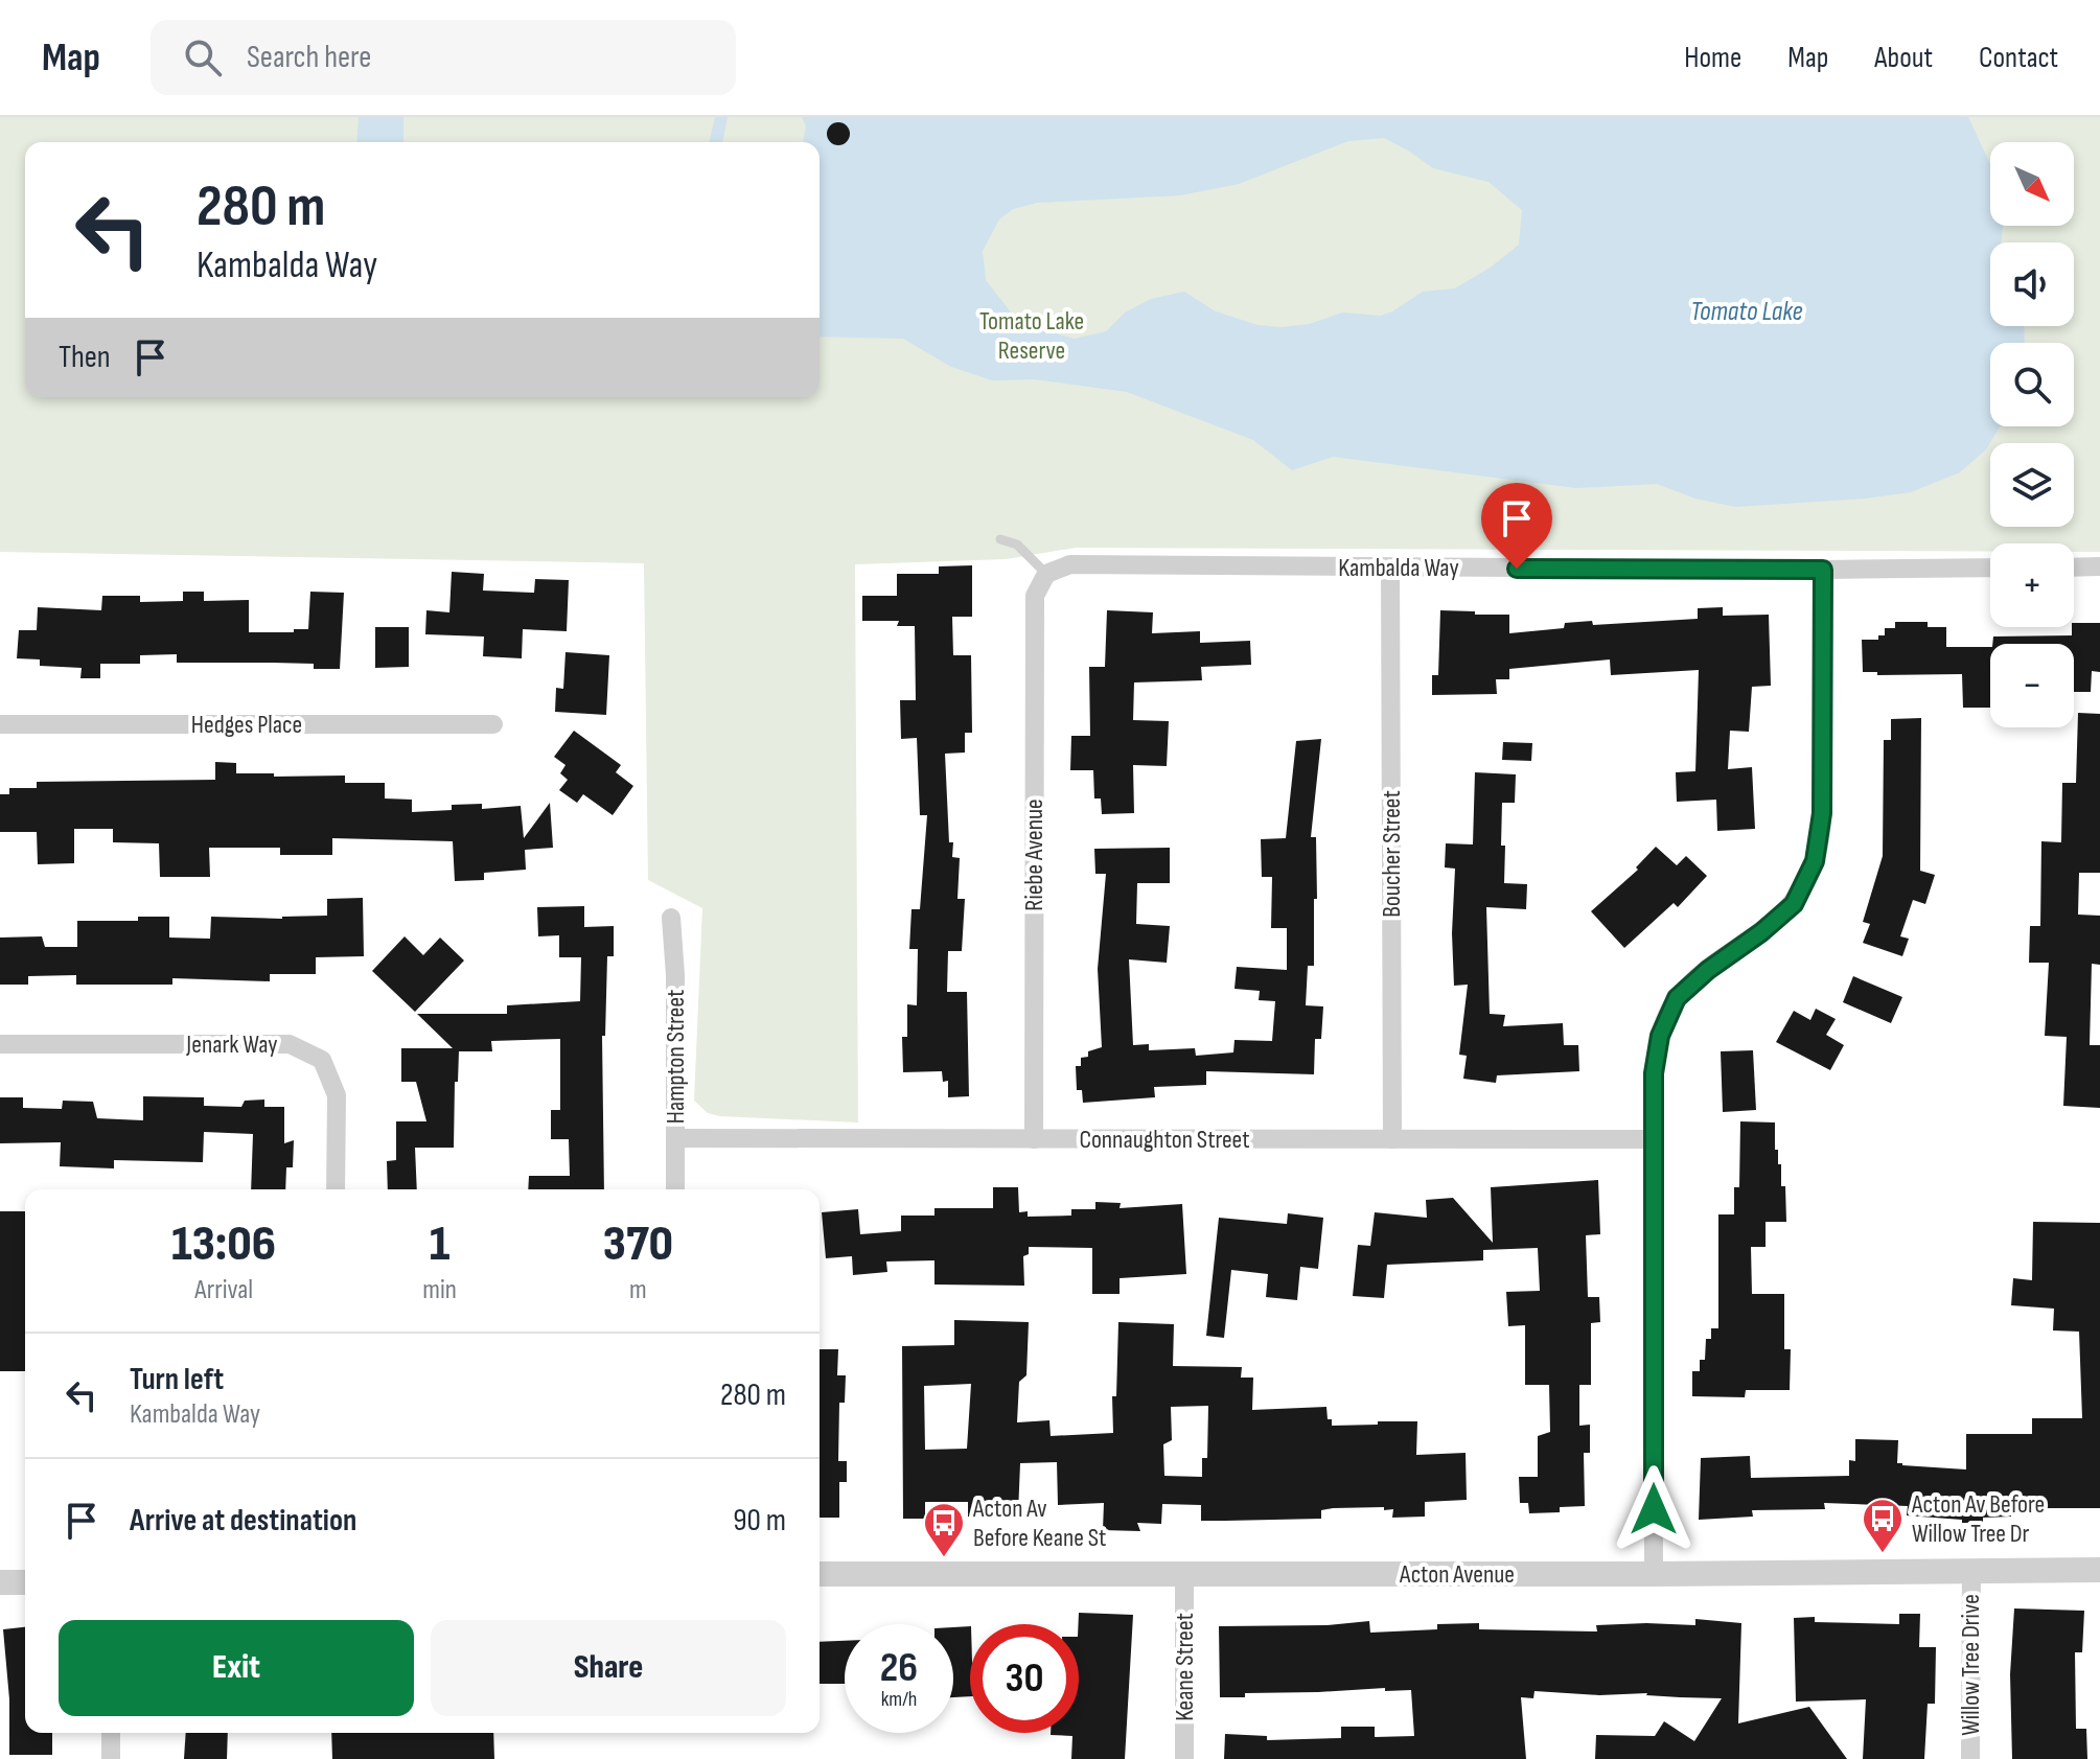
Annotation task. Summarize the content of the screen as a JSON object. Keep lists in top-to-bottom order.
{
  "streets": {
    "street": [
      "Kambalda Way",
      "Hedges Place",
      "Boucher Street",
      "Riebe Avenue",
      "Jenark Way",
      "Hampton Street",
      "Connaughton Street",
      "Acton Avenue",
      "Willow Tree Drive",
      "Keane Street"
    ]
  },
  "crossings": [
    ["Kambalda Way", "Boucher Street"],
    ["Kambalda Way", "Riebe Avenue"],
    ["Boucher Street", "Connaughton Street"],
    ["Riebe Avenue", "Connaughton Street"],
    ["Hampton Street", "Connaughton Street"],
    ["Acton Avenue", "Willow Tree Drive"],
    ["Acton Avenue", "Keane Street"]
  ],
  "water": ["Tomato Lake"],
  "parks": ["Tomato Lake Reserve"],
  "places": {
    "bus stop": ["Acton Av Before Willow Tree Dr", "Acton Av Before Keane St"]
  },
  "north": "bottom right",
  "page": {
    "header": "Map",
    "search": "Search here",
    "nav": [
      "Home",
      "Map",
      "About",
      "Contact"
    ],
    "map_buttons": ["+", "−"],
    "turn": ["280 m", "Kambalda Way"],
    "then": "Then",
    "eta": [
      "13:06",
      "Arrival",
      "1",
      "min",
      "370",
      "m"
    ],
    "list": [
      {
        "name": "Turn left",
        "note": "Kambalda Way",
        "value": "280 m"
      },
      {
        "name": "Arrive at destination",
        "value": "90 m"
      }
    ],
    "buttons": ["Exit", "Share"],
    "speed": "26 km/h",
    "limit": "30"
  }
}
